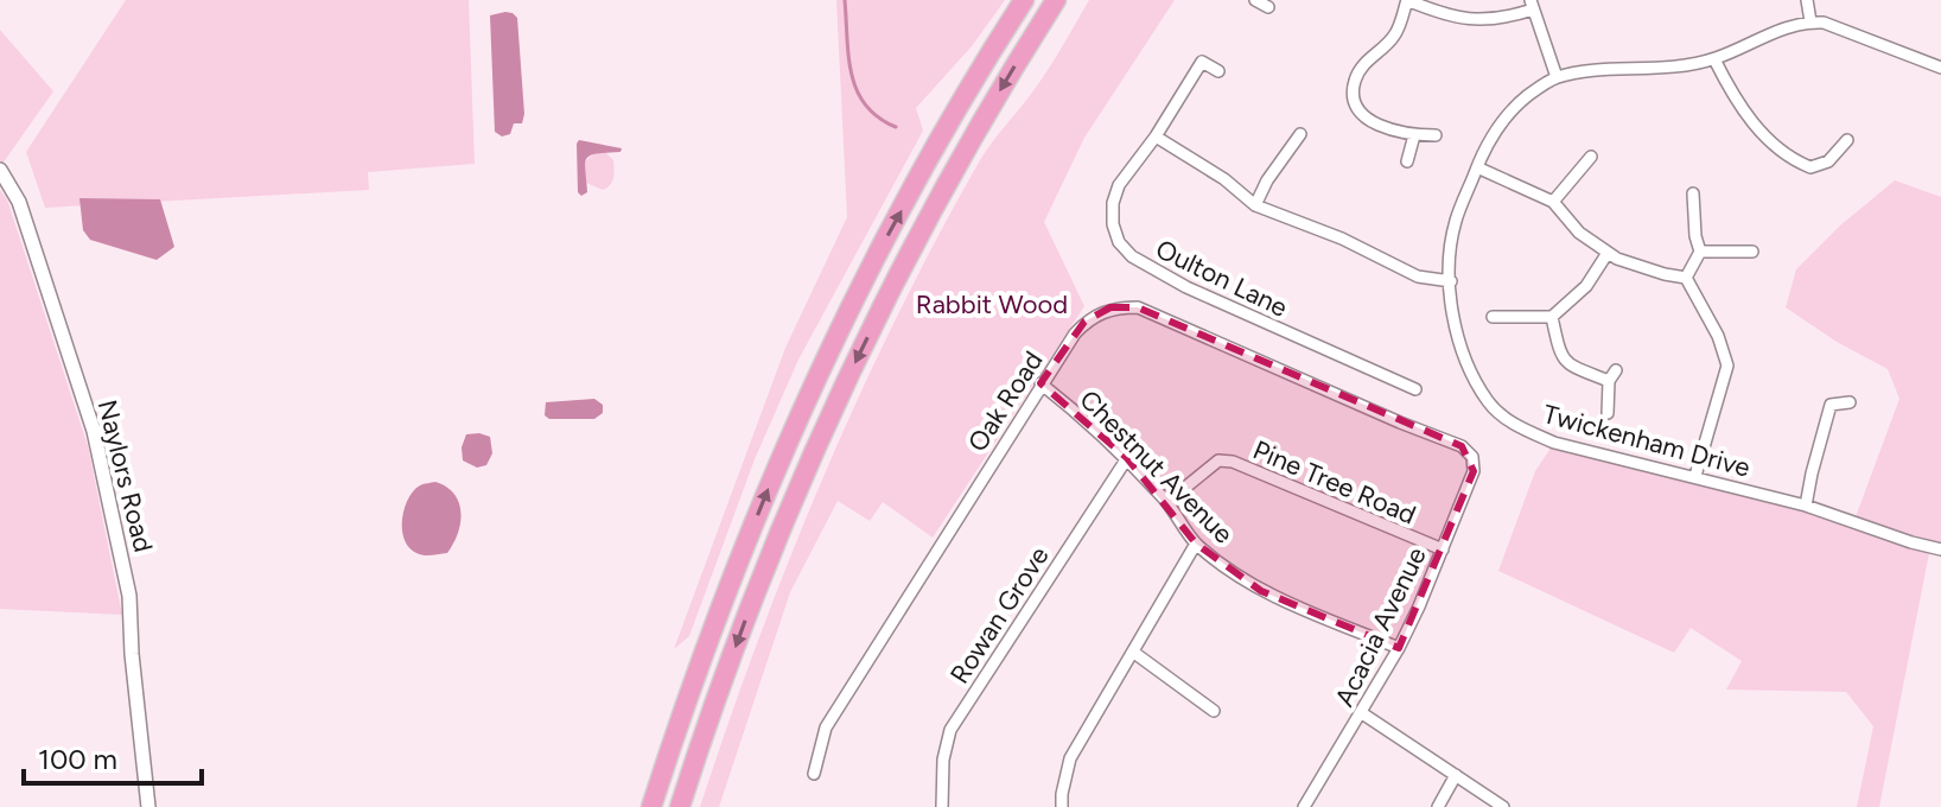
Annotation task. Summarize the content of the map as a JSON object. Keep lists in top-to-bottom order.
{
  "streets": {
    "street": [
      "Oulton Lane",
      "Oak Road",
      "Twickenham Drive",
      "Chestnut Avenue",
      "Naylors Road",
      "Pine Tree Road",
      "Rowan Grove",
      "Acacia Avenue"
    ]
  },
  "crossings": [
    ["Oak Road", "Chestnut Avenue"],
    ["Oak Road", "Acacia Avenue"],
    ["Chestnut Avenue", "Pine Tree Road"],
    ["Chestnut Avenue", "Rowan Grove"],
    ["Chestnut Avenue", "Acacia Avenue"],
    ["Pine Tree Road", "Acacia Avenue"]
  ],
  "parks": ["Rabbit Wood"],
  "scale_bar": "100 m"
}
